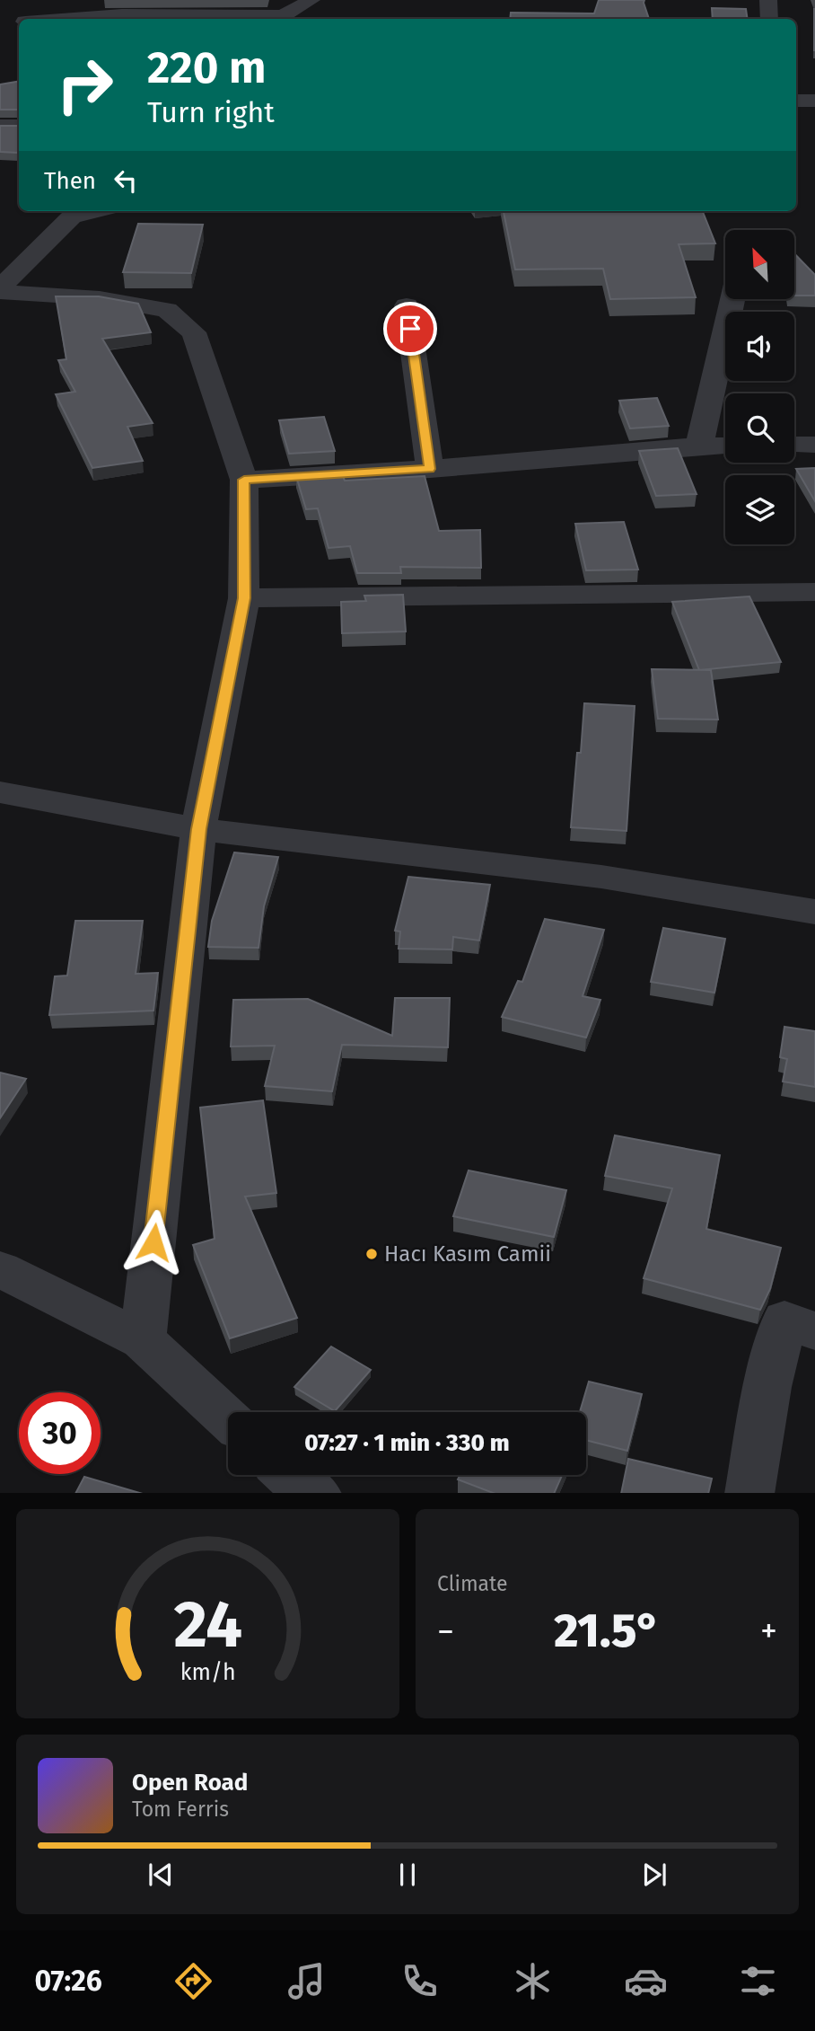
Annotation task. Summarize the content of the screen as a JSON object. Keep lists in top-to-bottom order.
{
  "places": ["Hacı Kasım Camii"],
  "north": "top left",
  "page": {
    "turn": ["220 m", "Turn right"],
    "then": "Then",
    "limit": "30",
    "trip": "07:27 · 1 min · 330 m",
    "tile": "Climate",
    "heat": ["−", "21.5°", "+"],
    "song": ["Open Road", "Tom Ferris"],
    "tabs": "07:26",
    "gauge": ["24", "km/h"]
  }
}
